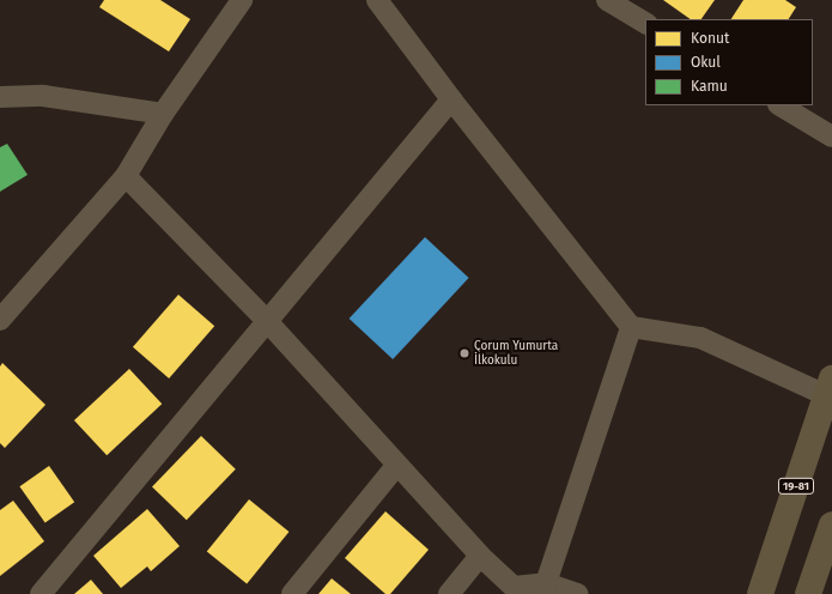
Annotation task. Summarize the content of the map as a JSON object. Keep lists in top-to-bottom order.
{
  "streets": {
    "highway": ["19-81"]
  },
  "places": ["Çorum Yumurta İlkokulu"],
  "legend": ["Konut", "Okul", "Kamu"]
}
